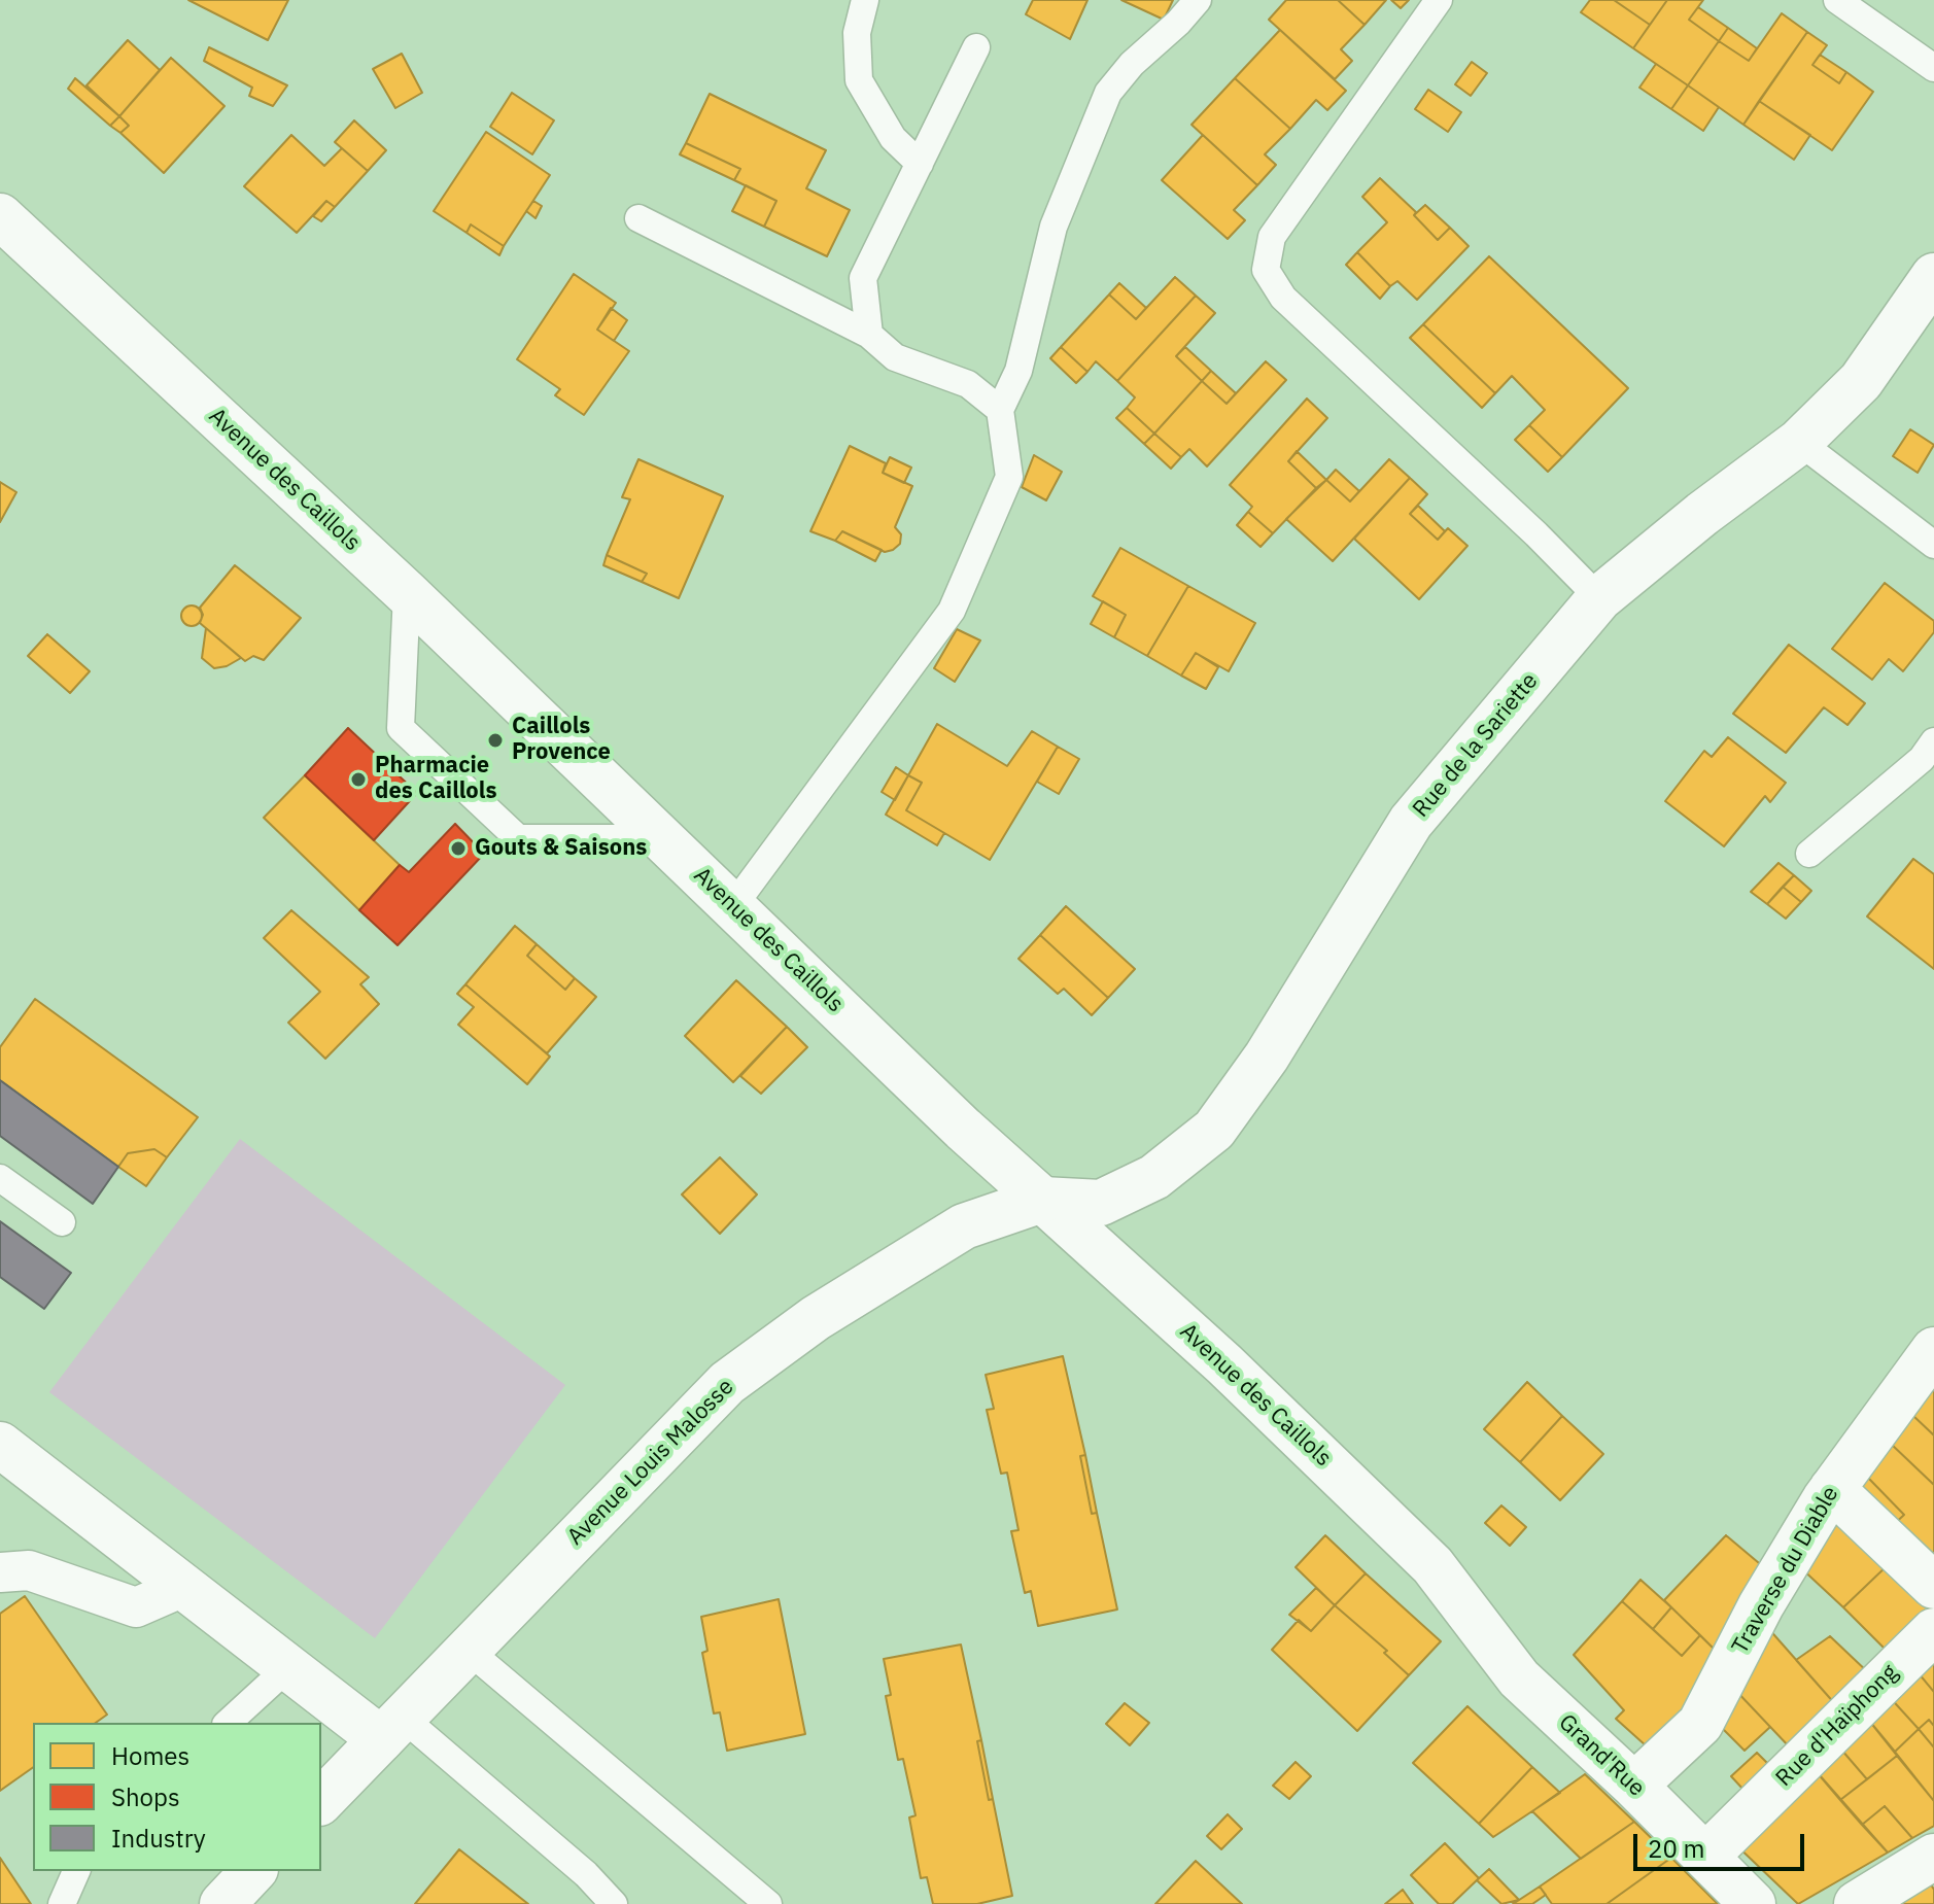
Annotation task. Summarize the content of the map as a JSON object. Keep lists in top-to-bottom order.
{
  "streets": {
    "street": [
      "Avenue des Caillols",
      "Rue de la Sariette",
      "Avenue Louis Malosse",
      "Traverse du Diable",
      "Rue d'Haïphong",
      "Grand'Rue"
    ]
  },
  "crossings": [
    ["Avenue des Caillols", "Rue de la Sariette"],
    ["Avenue des Caillols", "Avenue Louis Malosse"],
    ["Avenue des Caillols", "Grand'Rue"],
    ["Rue de la Sariette", "Avenue Louis Malosse"],
    ["Traverse du Diable", "Grand'Rue"],
    ["Rue d'Haïphong", "Grand'Rue"]
  ],
  "places": ["Caillols Provence", "Pharmacie des Caillols", "Gouts & Saisons"],
  "legend": ["Homes", "Shops", "Industry"],
  "scale_bar": "20 m"
}
